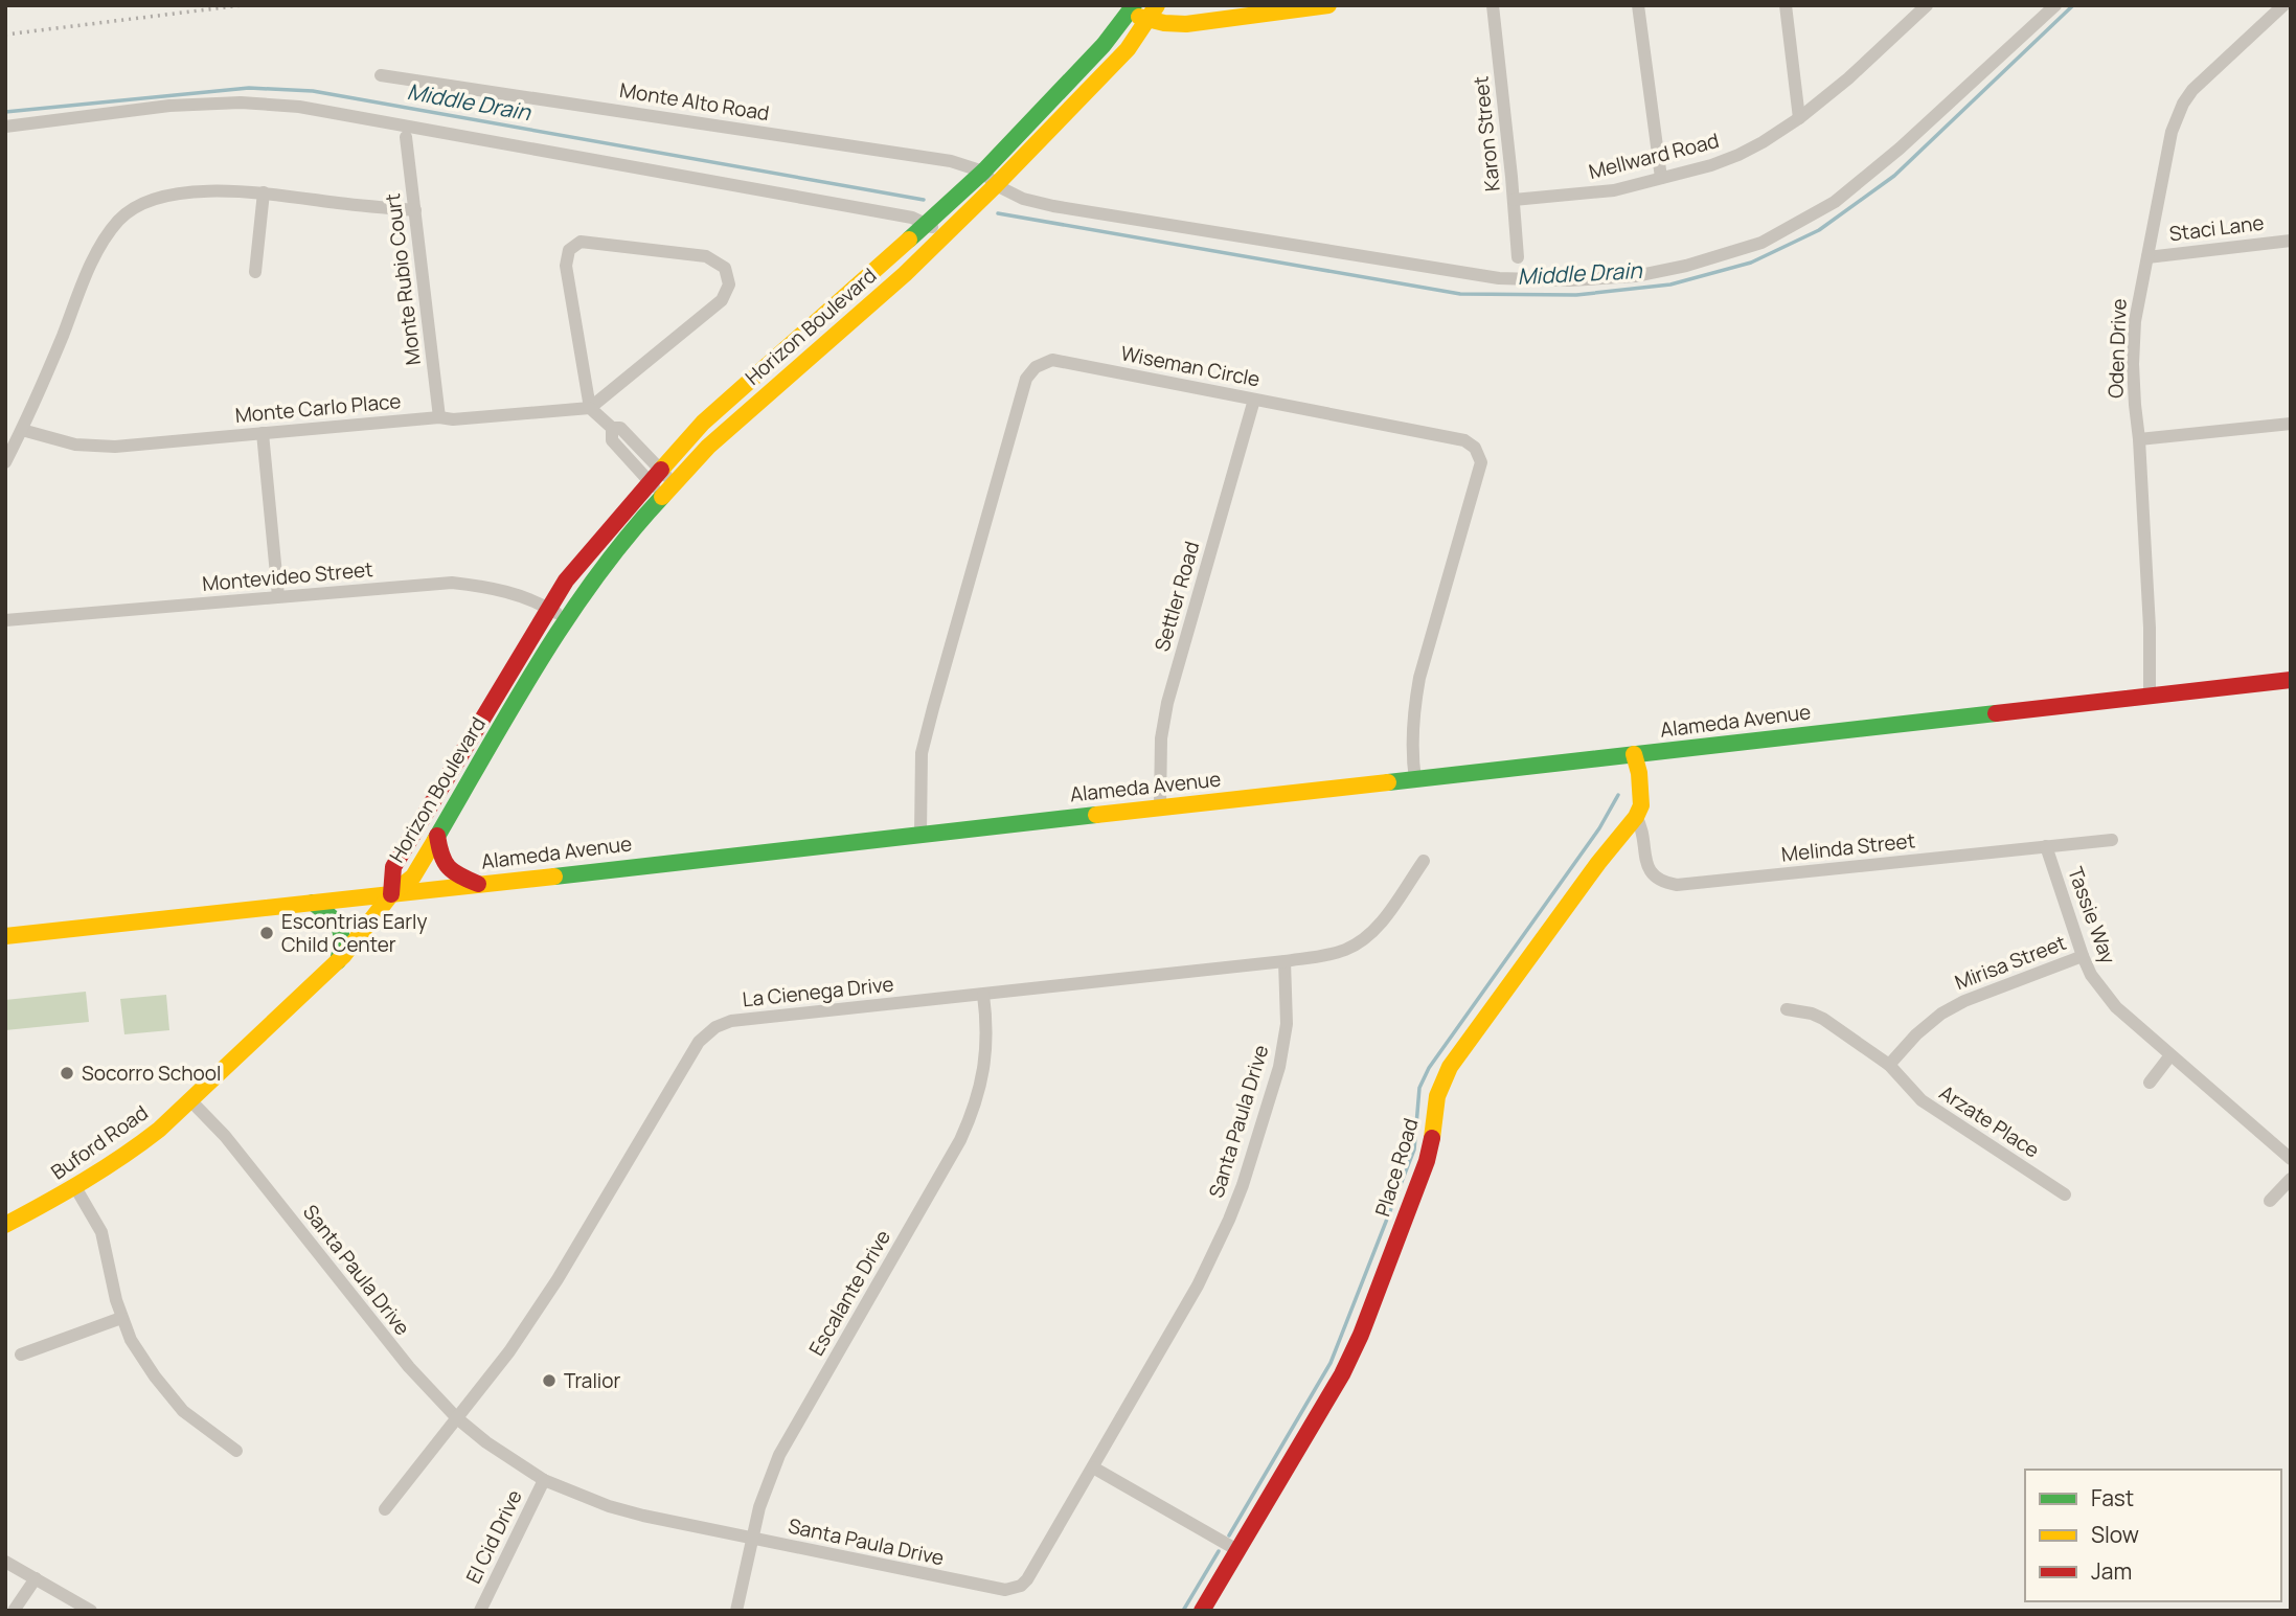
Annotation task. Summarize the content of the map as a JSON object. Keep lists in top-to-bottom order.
{
  "streets": {
    "main road": [
      "Horizon Boulevard",
      "Alameda Avenue",
      "Buford Road",
      "Place Road"
    ],
    "street": [
      "Monte Alto Road",
      "Karon Street",
      "Mellward Road",
      "Staci Lane",
      "Monte Rubio Court",
      "Oden Drive",
      "Wiseman Circle",
      "Monte Carlo Place",
      "Montevideo Street",
      "Settler Road",
      "Melinda Street",
      "Tassie Way",
      "Mirisa Street",
      "La Cienega Drive",
      "Santa Paula Drive",
      "Arzate Place",
      "Escalante Drive",
      "El Cid Drive"
    ]
  },
  "crossings": [
    ["Monte Alto Road", "Horizon Boulevard"],
    ["Karon Street", "Mellward Road"],
    ["Staci Lane", "Oden Drive"],
    ["Monte Rubio Court", "Monte Carlo Place"],
    ["Horizon Boulevard", "Montevideo Street"],
    ["Horizon Boulevard", "Alameda Avenue"],
    ["Horizon Boulevard", "Buford Road"],
    ["Oden Drive", "Alameda Avenue"],
    ["Wiseman Circle", "Settler Road"],
    ["Wiseman Circle", "Alameda Avenue"],
    ["Settler Road", "Alameda Avenue"],
    ["Alameda Avenue", "Buford Road"],
    ["Melinda Street", "Tassie Way"],
    ["Melinda Street", "Place Road"],
    ["Tassie Way", "Mirisa Street"],
    ["Mirisa Street", "Arzate Place"],
    ["La Cienega Drive", "Santa Paula Drive"],
    ["La Cienega Drive", "Escalante Drive"],
    ["Santa Paula Drive", "Buford Road"],
    ["Santa Paula Drive", "Escalante Drive"],
    ["Santa Paula Drive", "El Cid Drive"]
  ],
  "water": ["Middle Drain"],
  "places": ["Escontrias Early Child Center", "Socorro School", "Tralior"],
  "legend": ["Fast", "Slow", "Jam"]
}
